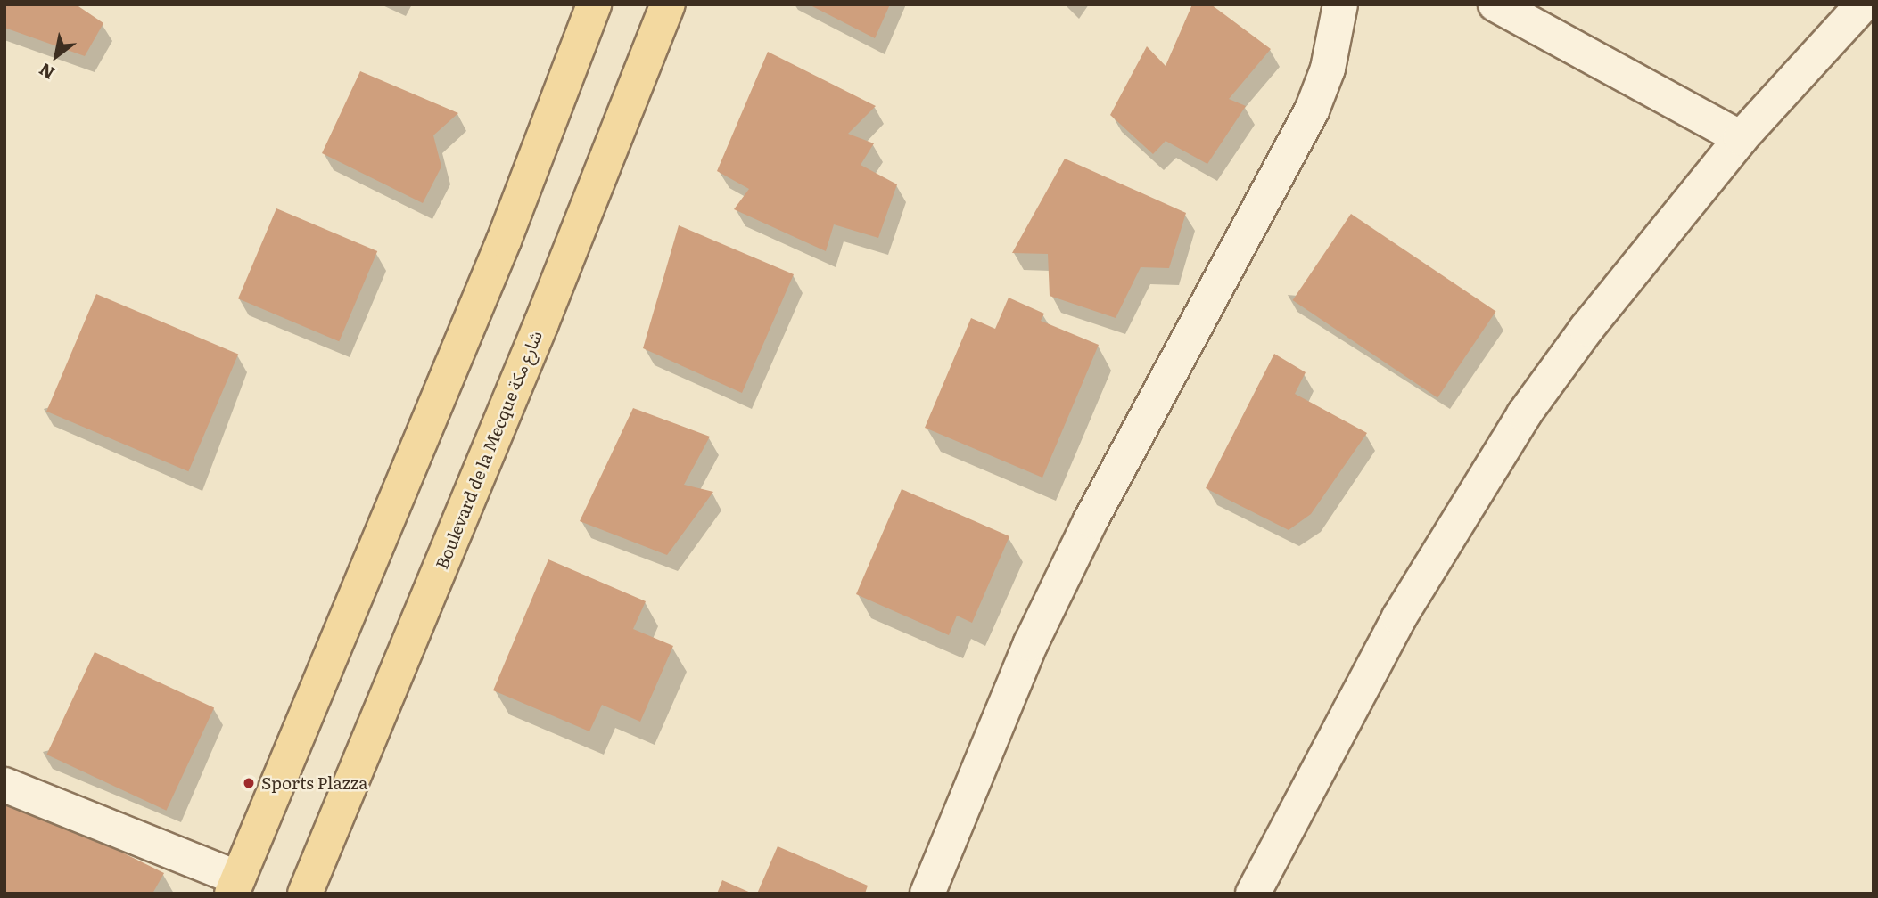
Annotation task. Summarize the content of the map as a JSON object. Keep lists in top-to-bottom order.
{
  "streets": {
    "main road": ["Boulevard de la Mecque شارع مكة"]
  },
  "places": ["Sports Plazza"],
  "north": "bottom left"
}
